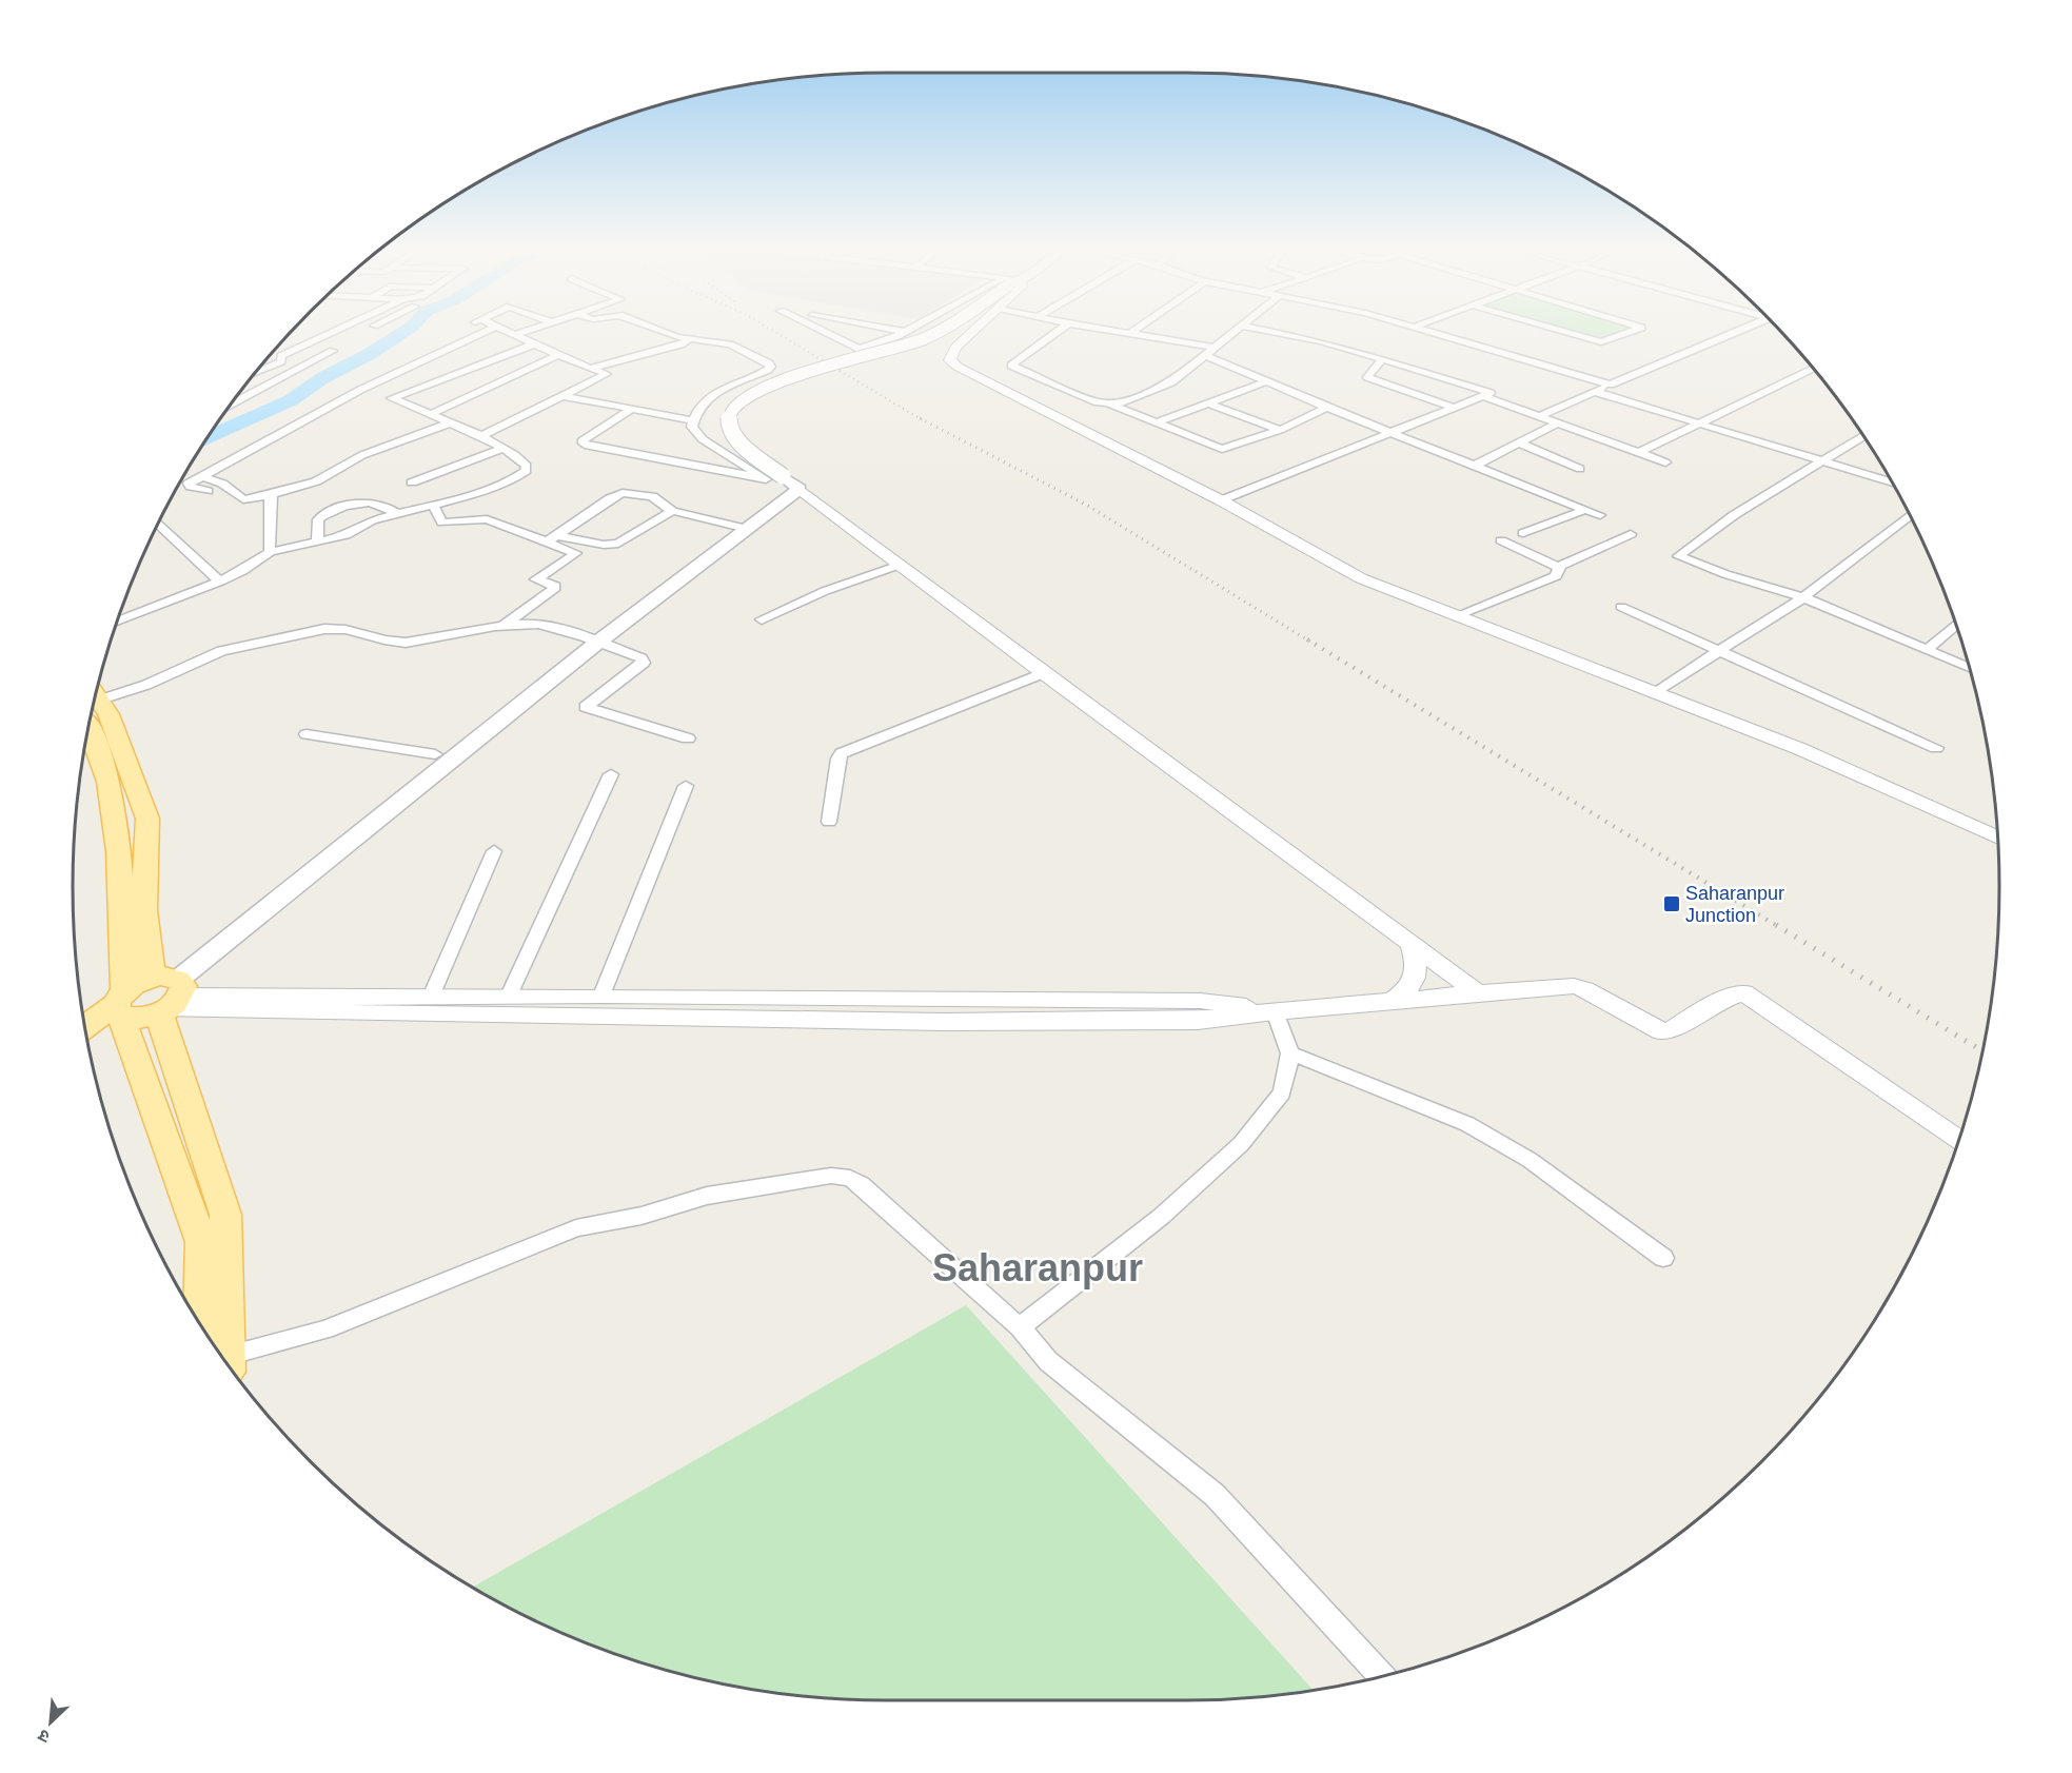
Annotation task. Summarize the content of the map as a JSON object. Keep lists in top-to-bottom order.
{
  "districts": ["Saharanpur"],
  "places": {
    "transit": ["Saharanpur Junction"]
  },
  "north": "bottom left"
}
